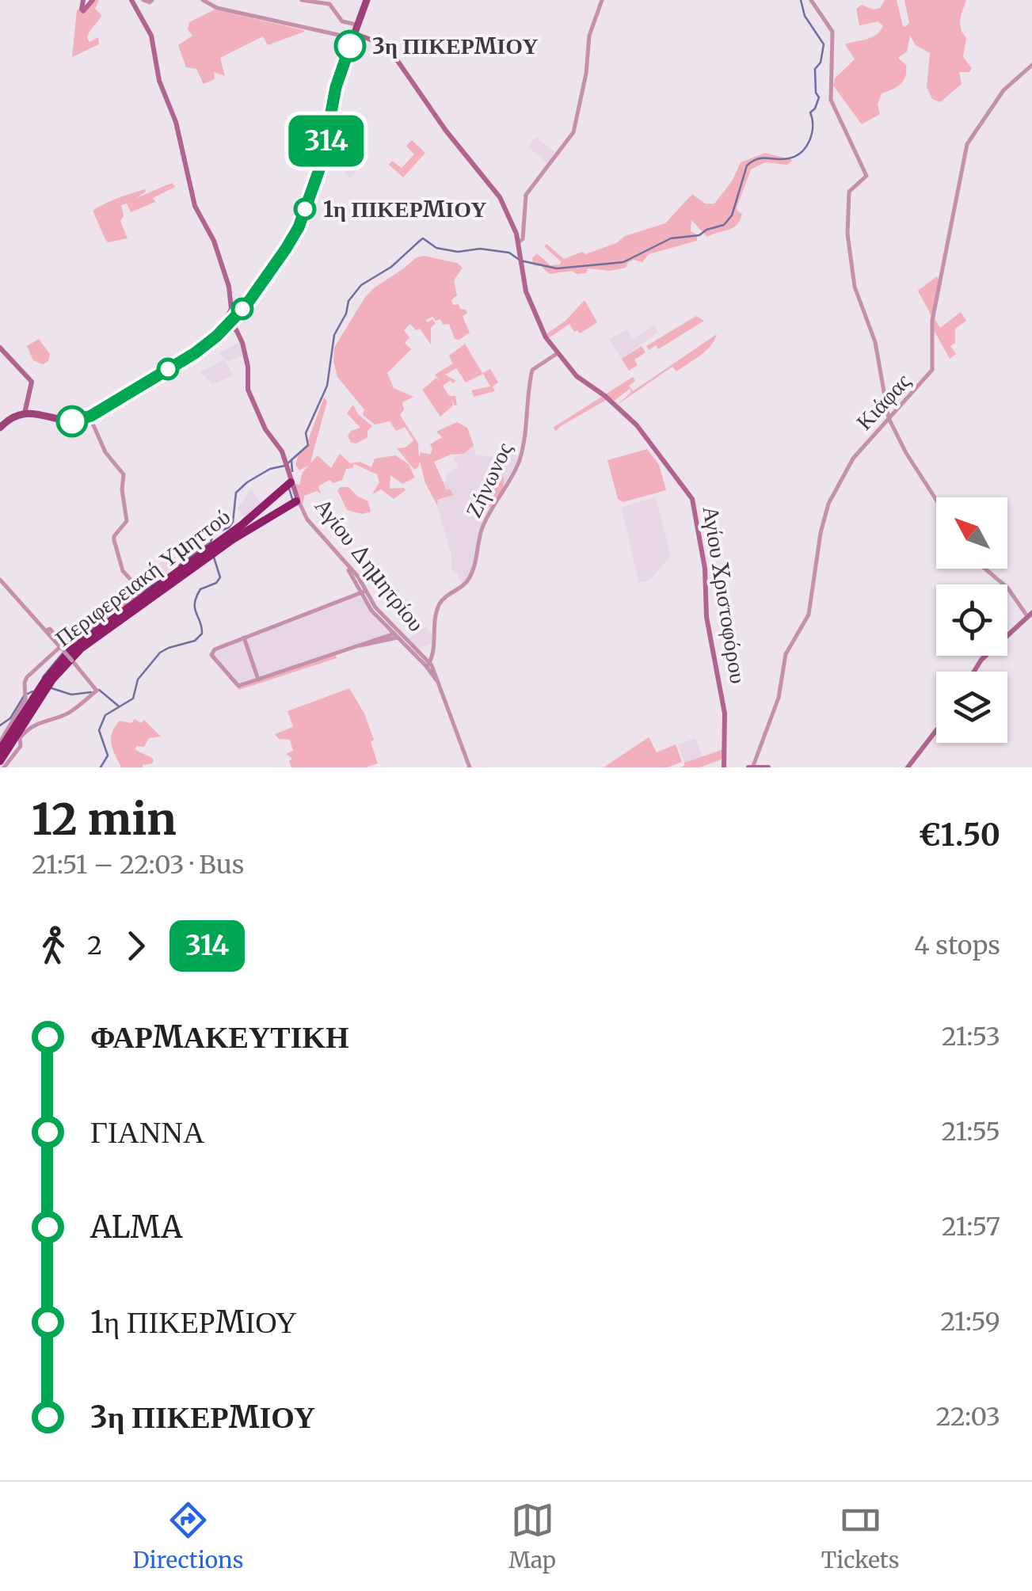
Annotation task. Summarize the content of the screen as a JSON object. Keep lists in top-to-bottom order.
{
  "streets": {
    "highway": ["Περιφερειακή Υμηττού"],
    "main road": ["Αγίου Χριστοφόρου"],
    "street": ["Κιάφας", "Ζήνωνος", "Αγίου Δημητρίου"]
  },
  "crossings": [
    ["Ζήνωνος", "Αγίου Δημητρίου"],
    ["Ζήνωνος", "Αγίου Χριστοφόρου"],
    ["Αγίου Δημητρίου", "Περιφερειακή Υμηττού"]
  ],
  "places": ["3η ΠΙΚΕΡΜΙΟΥ", "1η ΠΙΚΕΡΜΙΟΥ"],
  "lines": ["bus line 314"],
  "north": "top left",
  "page": {
    "on_map": "314",
    "heading": ["12 min", "21:51 – 22:03 · Bus", "€1.50"],
    "legs": ["2", "314", "4 stops"],
    "list": [
      {
        "name": "ΦΑΡΜΑΚΕΥΤΙΚΗ",
        "value": "21:53"
      },
      {
        "name": "ΓΙΑΝΝΑ",
        "value": "21:55"
      },
      {
        "name": "ALMA",
        "value": "21:57"
      },
      {
        "name": "1η ΠΙΚΕΡΜΙΟΥ",
        "value": "21:59"
      },
      {
        "name": "3η ΠΙΚΕΡΜΙΟΥ",
        "value": "22:03"
      }
    ],
    "tabs": ["Directions", "Map", "Tickets"]
  }
}
